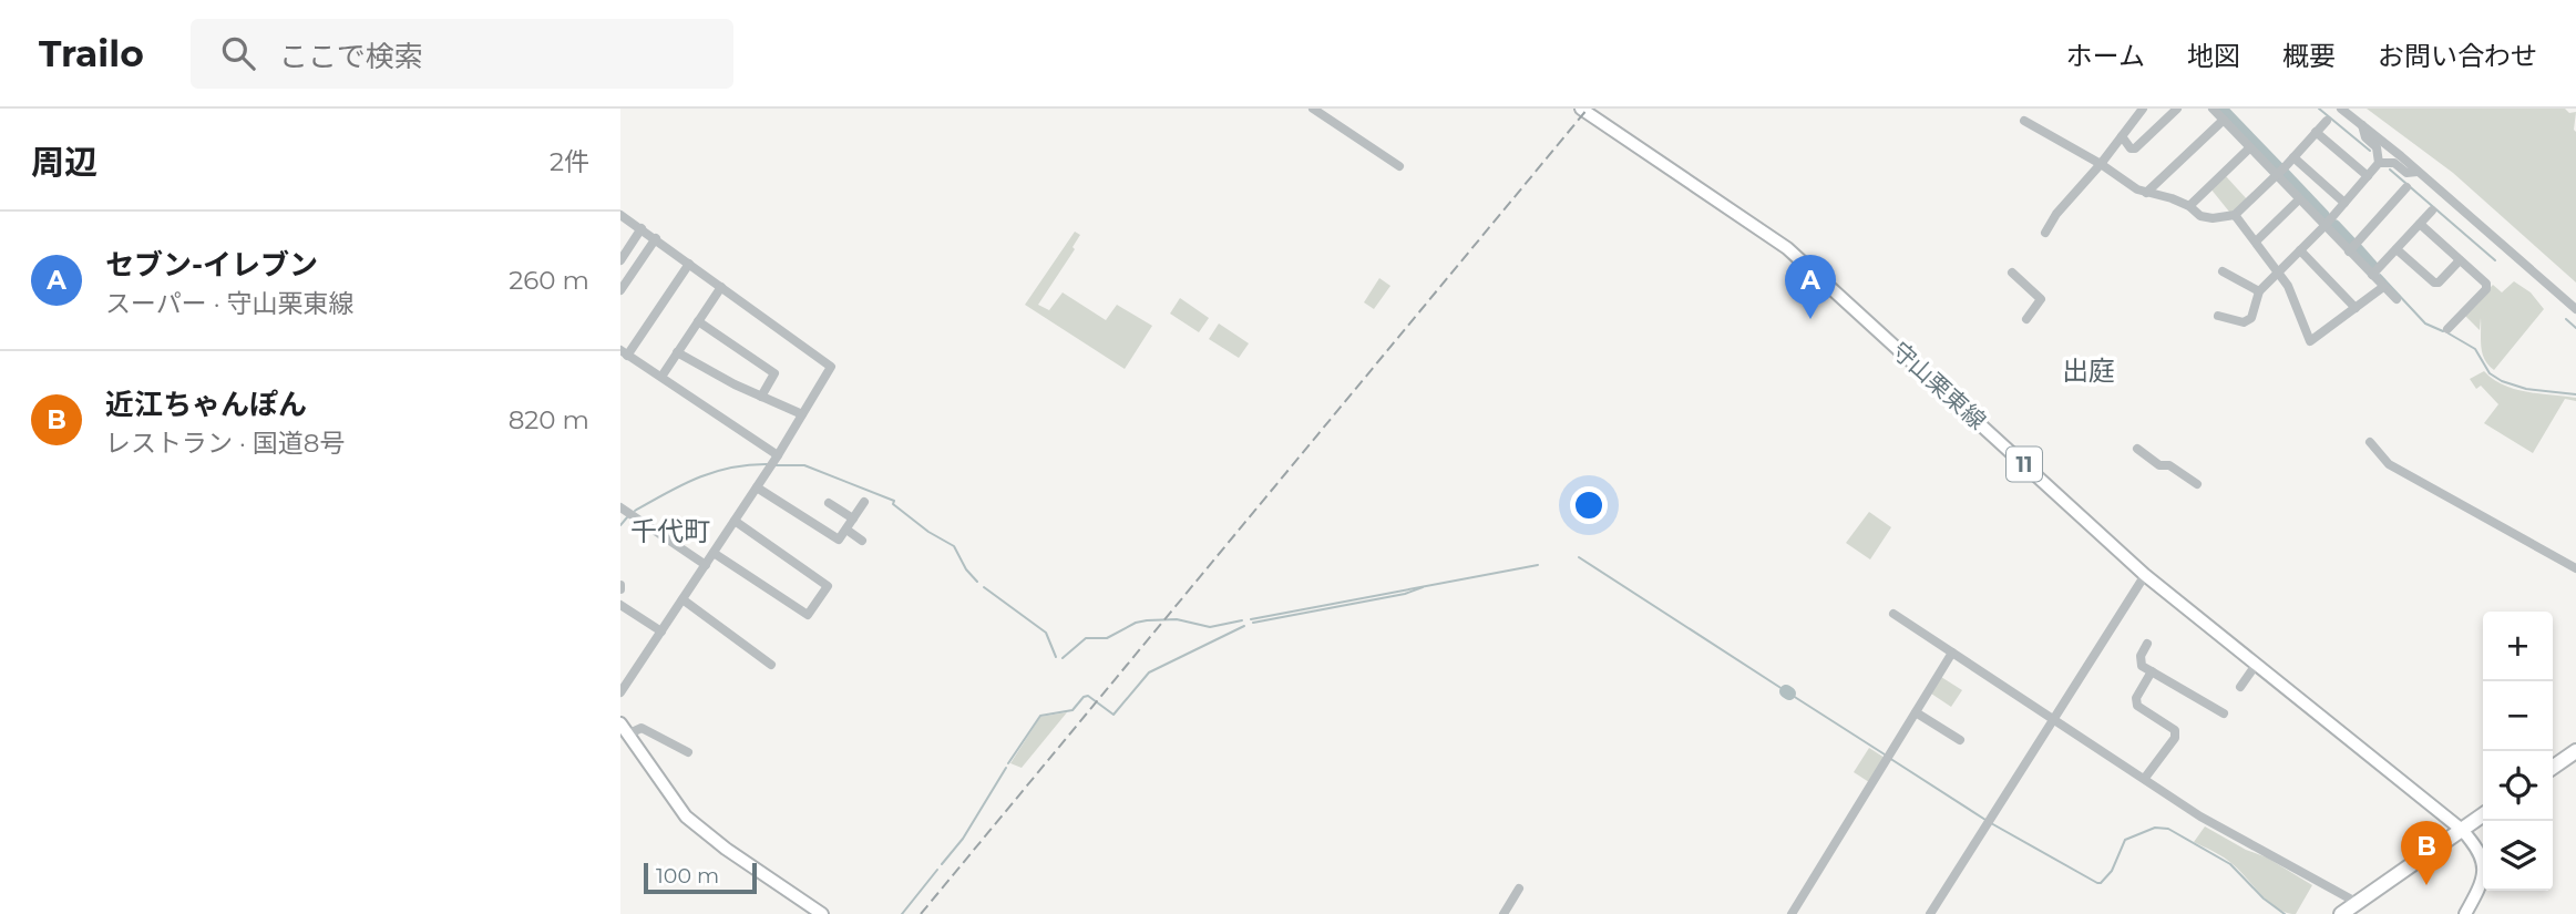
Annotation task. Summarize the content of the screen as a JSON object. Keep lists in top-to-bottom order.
{
  "streets": {
    "main road": ["守山栗東線", "11"]
  },
  "districts": ["出庭", "千代町"],
  "scale_bar": "100 m",
  "page": {
    "header": "Trailo",
    "search": "ここで検索",
    "nav": [
      "ホーム",
      "地図",
      "概要",
      "お問い合わせ"
    ],
    "heading": ["周辺", "2件"],
    "list": [
      {
        "mark": "A",
        "name": "セブン-イレブン",
        "note": "スーパー · 守山栗東線",
        "value": "260 m"
      },
      {
        "mark": "B",
        "name": "近江ちゃんぽん",
        "note": "レストラン · 国道8号",
        "value": "820 m"
      }
    ],
    "pins": ["A", "B"],
    "map_buttons": ["+", "−"],
    "scale": "100 m"
  }
}
